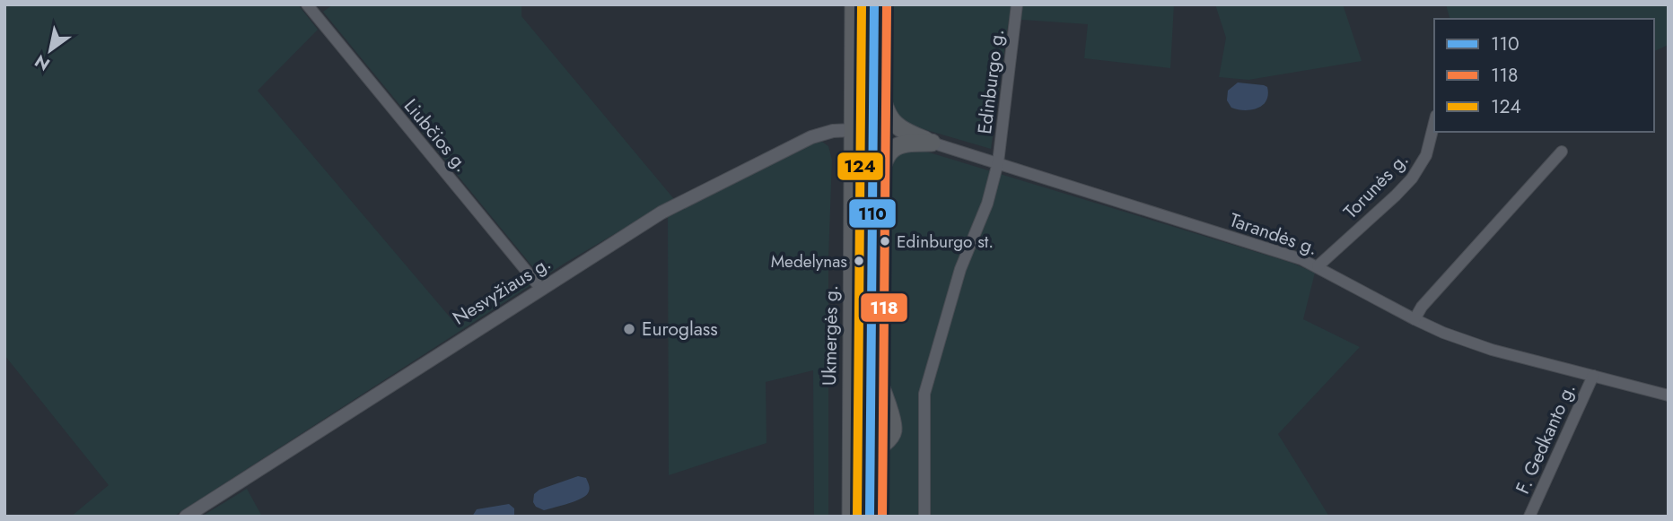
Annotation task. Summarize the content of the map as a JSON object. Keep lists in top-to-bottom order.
{
  "streets": {
    "highway": ["Ukmergės g."],
    "street": [
      "Edinburgo g.",
      "Liubčios g.",
      "Torunės g.",
      "Tarandės g.",
      "Nesvyžiaus g.",
      "F. Gedkanto g."
    ]
  },
  "crossings": [
    ["Edinburgo g.", "Tarandės g."],
    ["Liubčios g.", "Nesvyžiaus g."],
    ["Torunės g.", "Tarandės g."],
    ["Tarandės g.", "F. Gedkanto g."],
    ["Nesvyžiaus g.", "Ukmergės g."]
  ],
  "places": ["Edinburgo st.", "Medelynas", "Euroglass"],
  "lines": ["transit line 110", "transit line 118", "transit line 124"],
  "legend": ["110", "118", "124"],
  "north": "bottom left"
}
